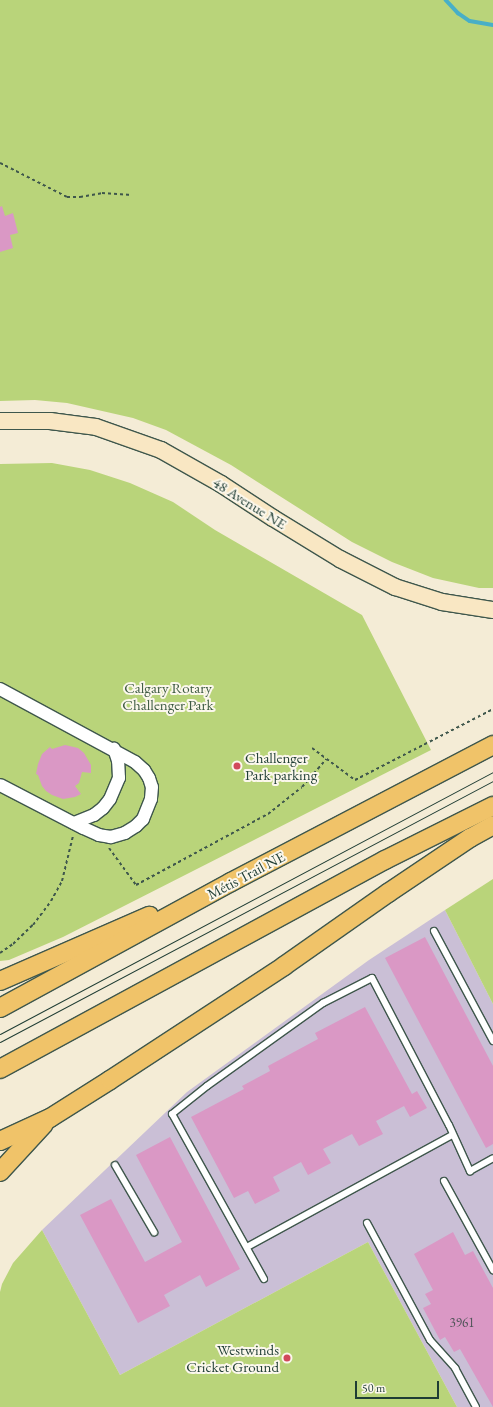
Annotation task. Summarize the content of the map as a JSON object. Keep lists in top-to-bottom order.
{
  "streets": {
    "main road": ["Métis Trail NE"],
    "street": ["48 Avenue NE"]
  },
  "parks": ["Calgary Rotary Challenger Park"],
  "places": ["Challenger Park parking", "Westwinds Cricket Ground"],
  "house_numbers": ["3961"],
  "scale_bar": "50 m"
}
